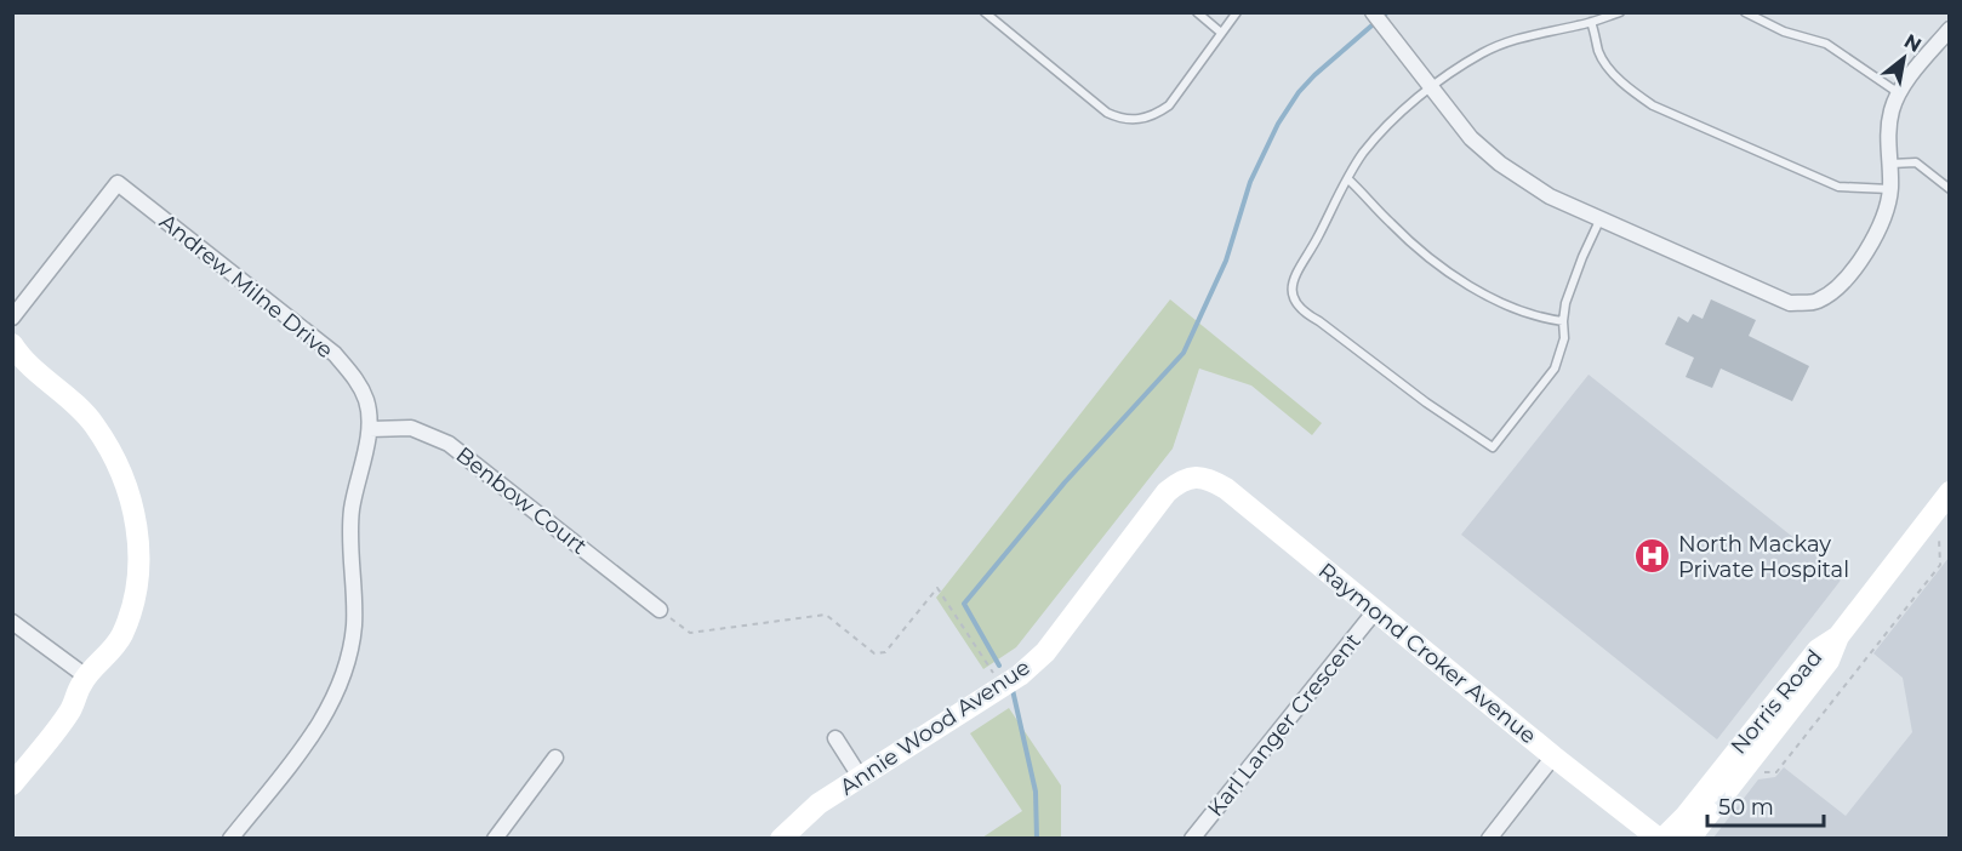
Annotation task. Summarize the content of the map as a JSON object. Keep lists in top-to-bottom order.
{
  "streets": {
    "street": [
      "Andrew Milne Drive",
      "Benbow Court",
      "Raymond Croker Avenue",
      "Norris Road",
      "Karl Langer Crescent",
      "Annie Wood Avenue"
    ]
  },
  "crossings": [
    ["Andrew Milne Drive", "Benbow Court"],
    ["Raymond Croker Avenue", "Norris Road"],
    ["Raymond Croker Avenue", "Karl Langer Crescent"],
    ["Raymond Croker Avenue", "Annie Wood Avenue"]
  ],
  "places": {
    "hospital": ["North Mackay Private Hospital"]
  },
  "scale_bar": "50 m",
  "north": "top right"
}
